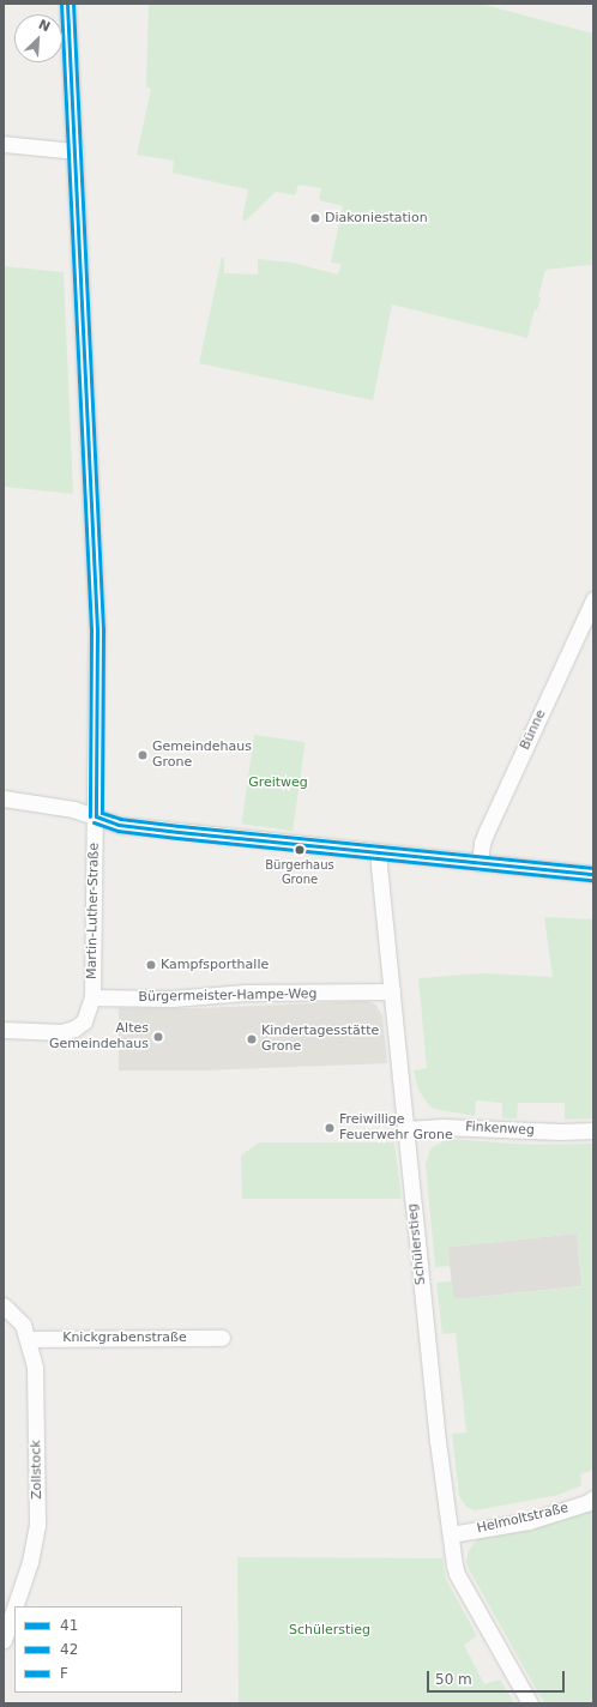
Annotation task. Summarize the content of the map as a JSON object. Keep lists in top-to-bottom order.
{
  "streets": {
    "street": [
      "Bünne",
      "Martin-Luther-Straße",
      "Bürgermeister-Hampe-Weg",
      "Finkenweg",
      "Schülerstieg",
      "Knickgrabenstraße",
      "Zollstock",
      "Helmoltstraße"
    ]
  },
  "crossings": [
    ["Martin-Luther-Straße", "Bürgermeister-Hampe-Weg"],
    ["Bürgermeister-Hampe-Weg", "Schülerstieg"],
    ["Finkenweg", "Schülerstieg"],
    ["Schülerstieg", "Helmoltstraße"],
    ["Knickgrabenstraße", "Zollstock"]
  ],
  "parks": ["Greitweg", "Schülerstieg"],
  "places": [
    "Diakoniestation",
    "Gemeindehaus Grone",
    "Bürgerhaus Grone",
    "Kampfsporthalle",
    "Altes Gemeindehaus",
    "Kindertagesstätte Grone",
    "Freiwillige Feuerwehr Grone"
  ],
  "lines": ["transit line 41", "transit line 42", "transit line F"],
  "legend": ["41", "42", "F"],
  "scale_bar": "50 m",
  "north": "top right"
}
